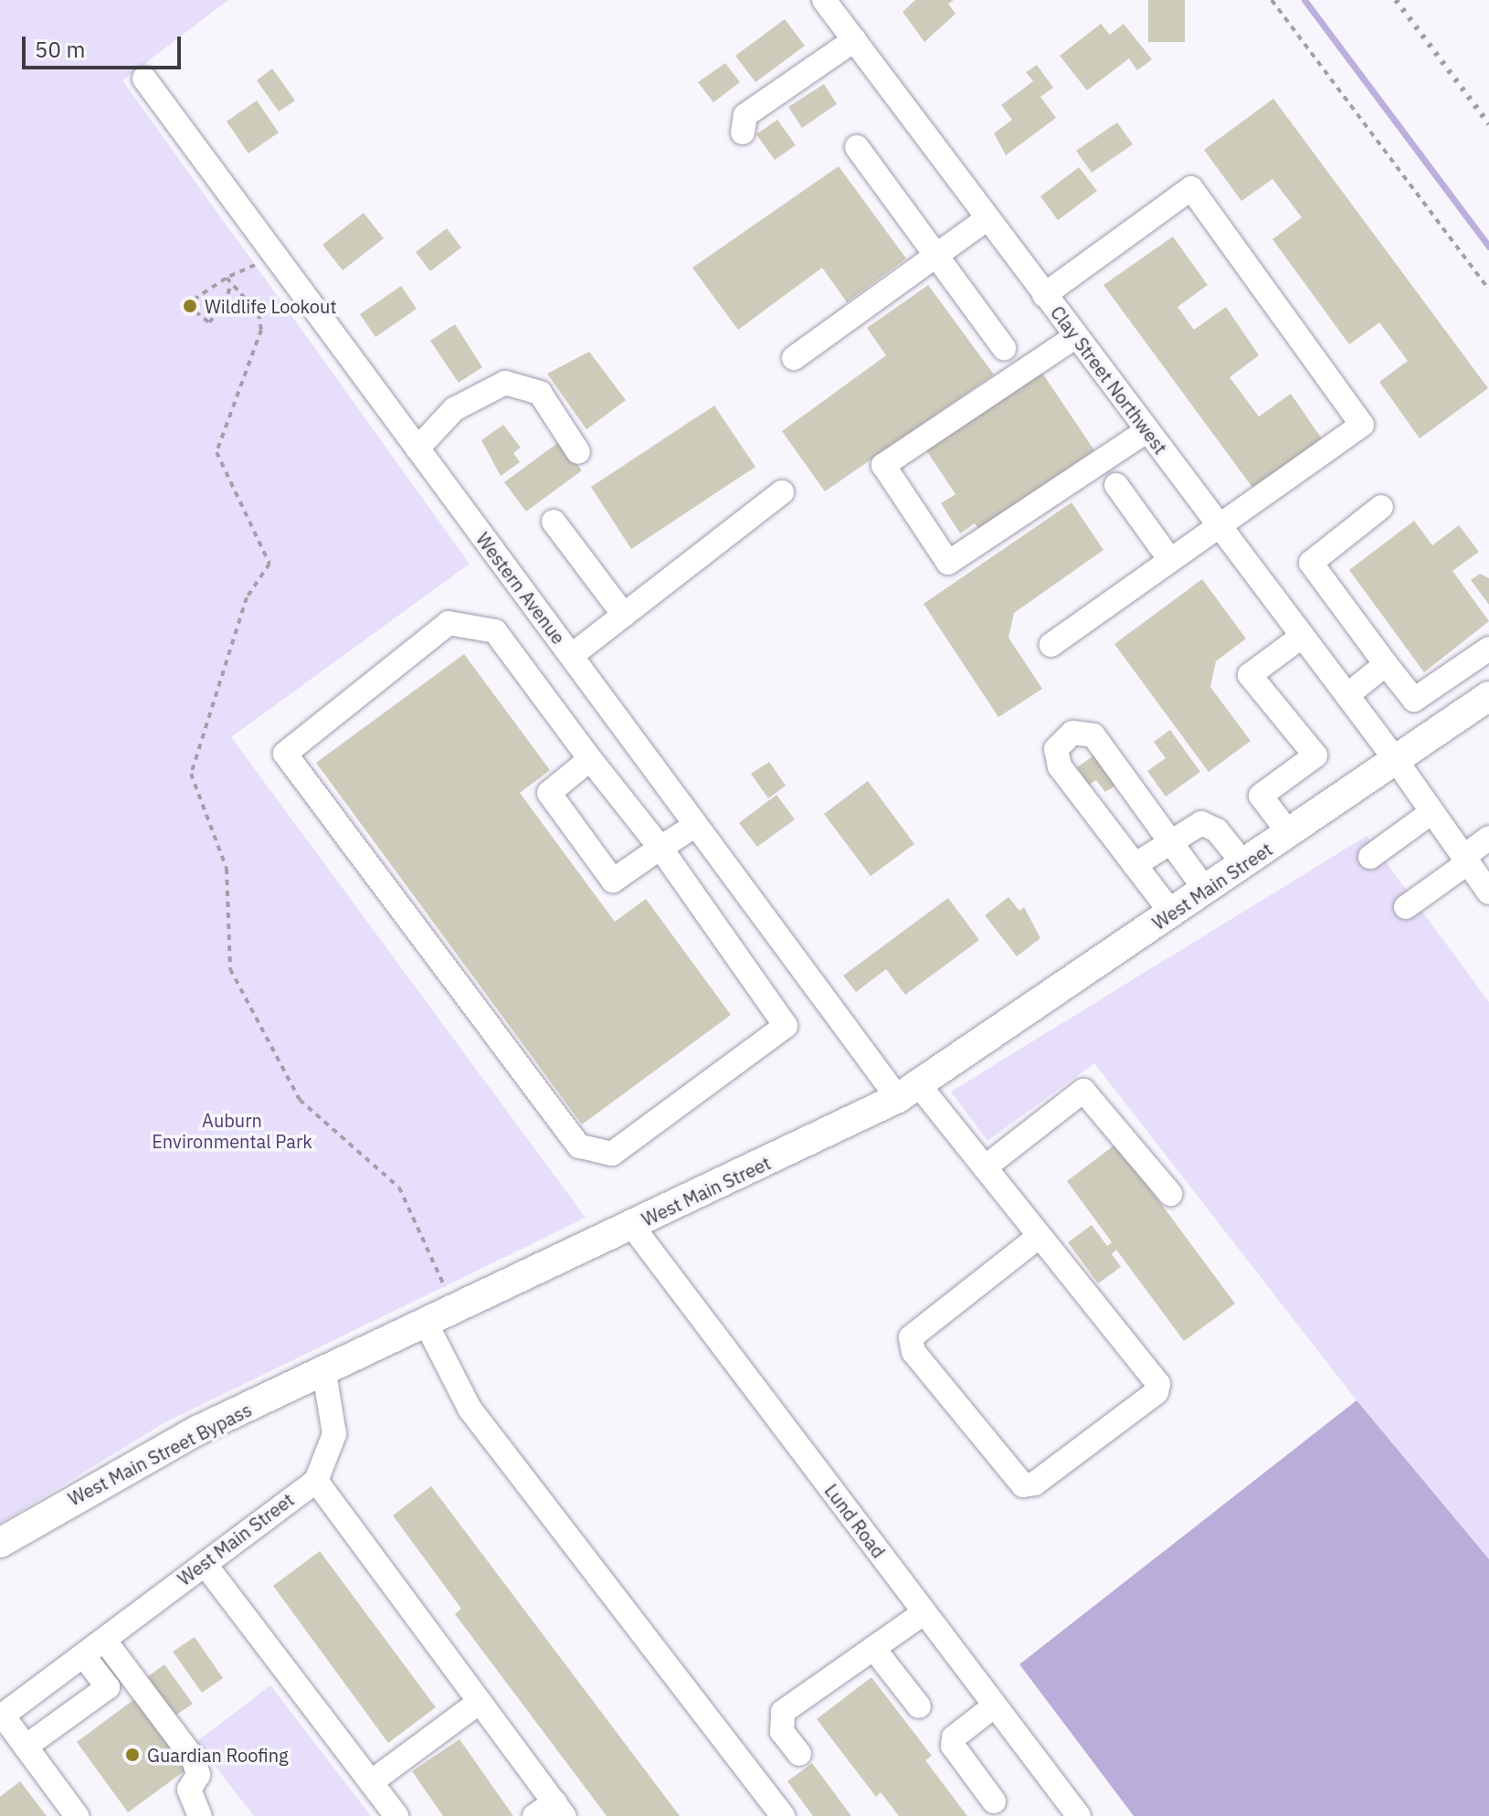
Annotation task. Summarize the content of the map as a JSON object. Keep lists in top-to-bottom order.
{
  "streets": {
    "main road": ["West Main Street", "West Main Street Bypass"],
    "street": ["Clay Street Northwest", "Western Avenue", "Lund Road"]
  },
  "crossings": [
    ["Clay Street Northwest", "West Main Street"],
    ["Western Avenue", "West Main Street"],
    ["West Main Street", "West Main Street Bypass"],
    ["West Main Street", "Lund Road"]
  ],
  "parks": ["Auburn Environmental Park"],
  "places": ["Wildlife Lookout", "Guardian Roofing"],
  "scale_bar": "50 m"
}
